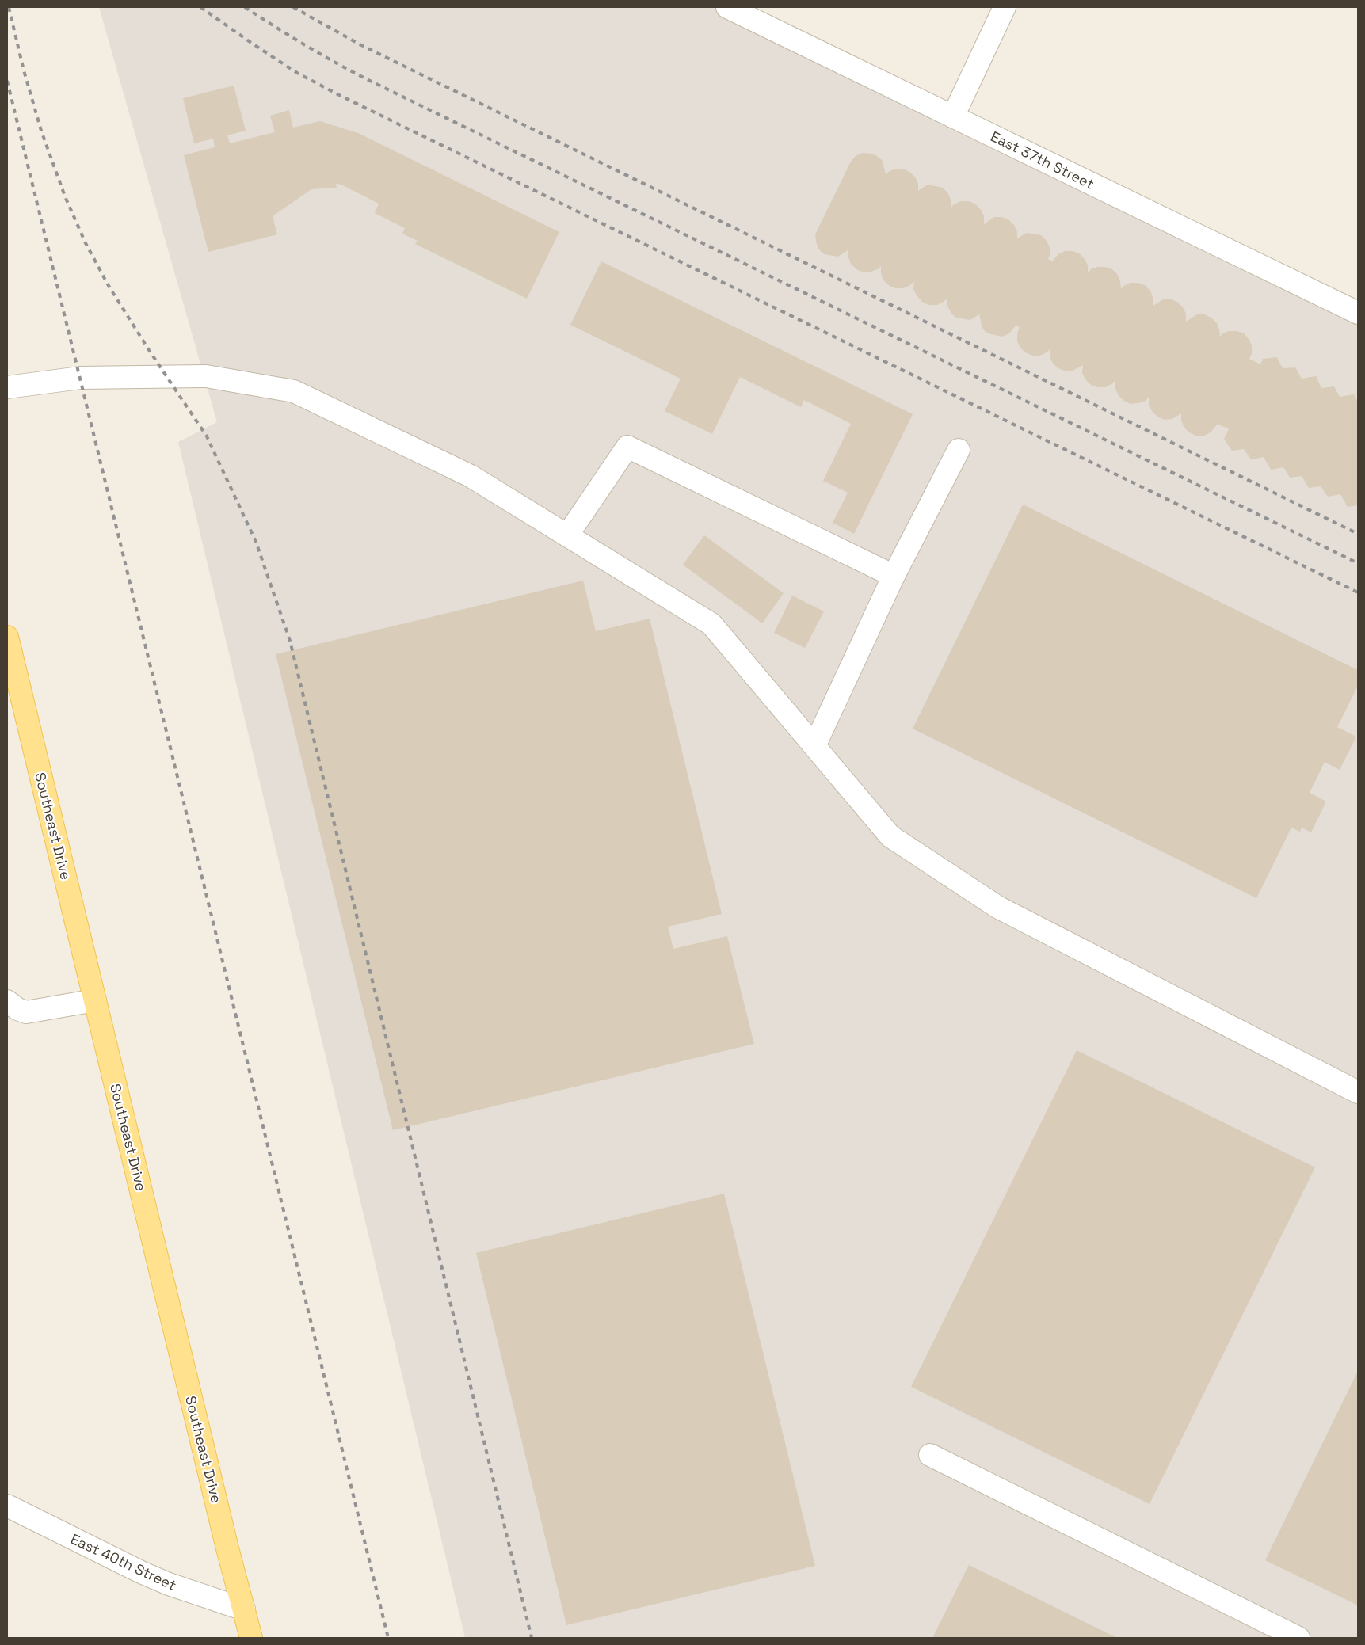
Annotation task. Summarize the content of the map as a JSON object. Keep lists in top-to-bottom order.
{
  "streets": {
    "main road": ["Southeast Drive"],
    "street": ["East 37th Street", "East 40th Street"]
  },
  "crossings": [
    ["Southeast Drive", "East 40th Street"]
  ]
}
